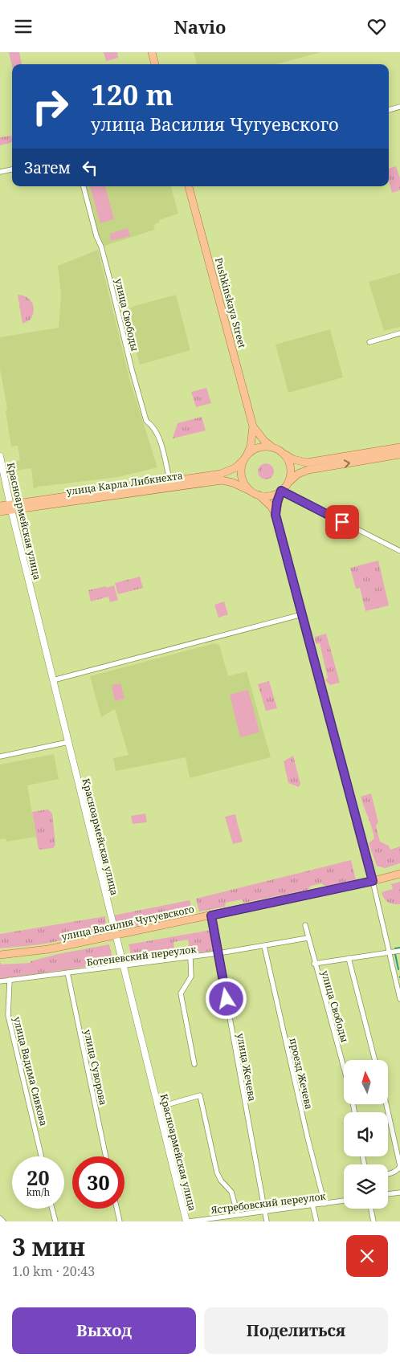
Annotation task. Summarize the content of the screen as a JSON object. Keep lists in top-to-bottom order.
{
  "streets": {
    "main road": ["Pushkinskaya Street", "улица Карла Либкнехта", "улица Василия Чугуевского"],
    "street": [
      "улица Свободы",
      "Красноармейская улица",
      "Ботеневский переулок",
      "улица Суворова",
      "улица Жечева",
      "улица Вадима Сивкова",
      "проезд Жечева",
      "Ястребовский переулок"
    ]
  },
  "crossings": [
    ["Pushkinskaya Street", "улица Карла Либкнехта"],
    ["улица Свободы", "улица Карла Либкнехта"],
    ["улица Свободы", "Ботеневский переулок"],
    ["улица Карла Либкнехта", "Красноармейская улица"],
    ["Красноармейская улица", "улица Василия Чугуевского"],
    ["Красноармейская улица", "Ботеневский переулок"],
    ["Красноармейская улица", "Ястребовский переулок"],
    ["улица Василия Чугуевского", "улица Жечева"],
    ["Ботеневский переулок", "улица Суворова"],
    ["Ботеневский переулок", "улица Жечева"],
    ["Ботеневский переулок", "улица Вадима Сивкова"],
    ["Ботеневский переулок", "проезд Жечева"],
    ["улица Жечева", "Ястребовский переулок"],
    ["проезд Жечева", "Ястребовский переулок"]
  ],
  "north": "top",
  "page": {
    "header": "Navio",
    "turn": ["120 m", "улица Василия Чугуевского"],
    "then": "Затем",
    "speed": "20 km/h",
    "limit": "30",
    "heading": ["3 мин", "1.0 km · 20:43"],
    "buttons": ["Выход", "Поделиться"]
  }
}
